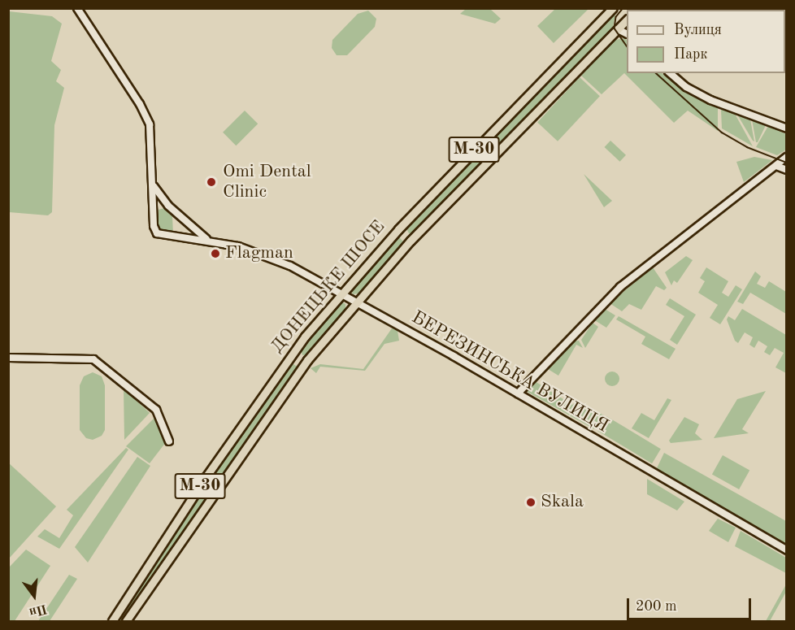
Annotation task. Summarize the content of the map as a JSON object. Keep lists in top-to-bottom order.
{
  "streets": {
    "highway": ["М-30", "ДОНЕЦЬКЕ ШОСЕ"],
    "street": ["БЕРЕЗИНСЬКА ВУЛИЦЯ"]
  },
  "crossings": [
    ["ДОНЕЦЬКЕ ШОСЕ", "БЕРЕЗИНСЬКА ВУЛИЦЯ"]
  ],
  "places": ["Omi Dental Clinic", "Flagman", "Skala"],
  "legend": ["Вулиця", "Парк"],
  "scale_bar": "200 m",
  "north": "bottom"
}
